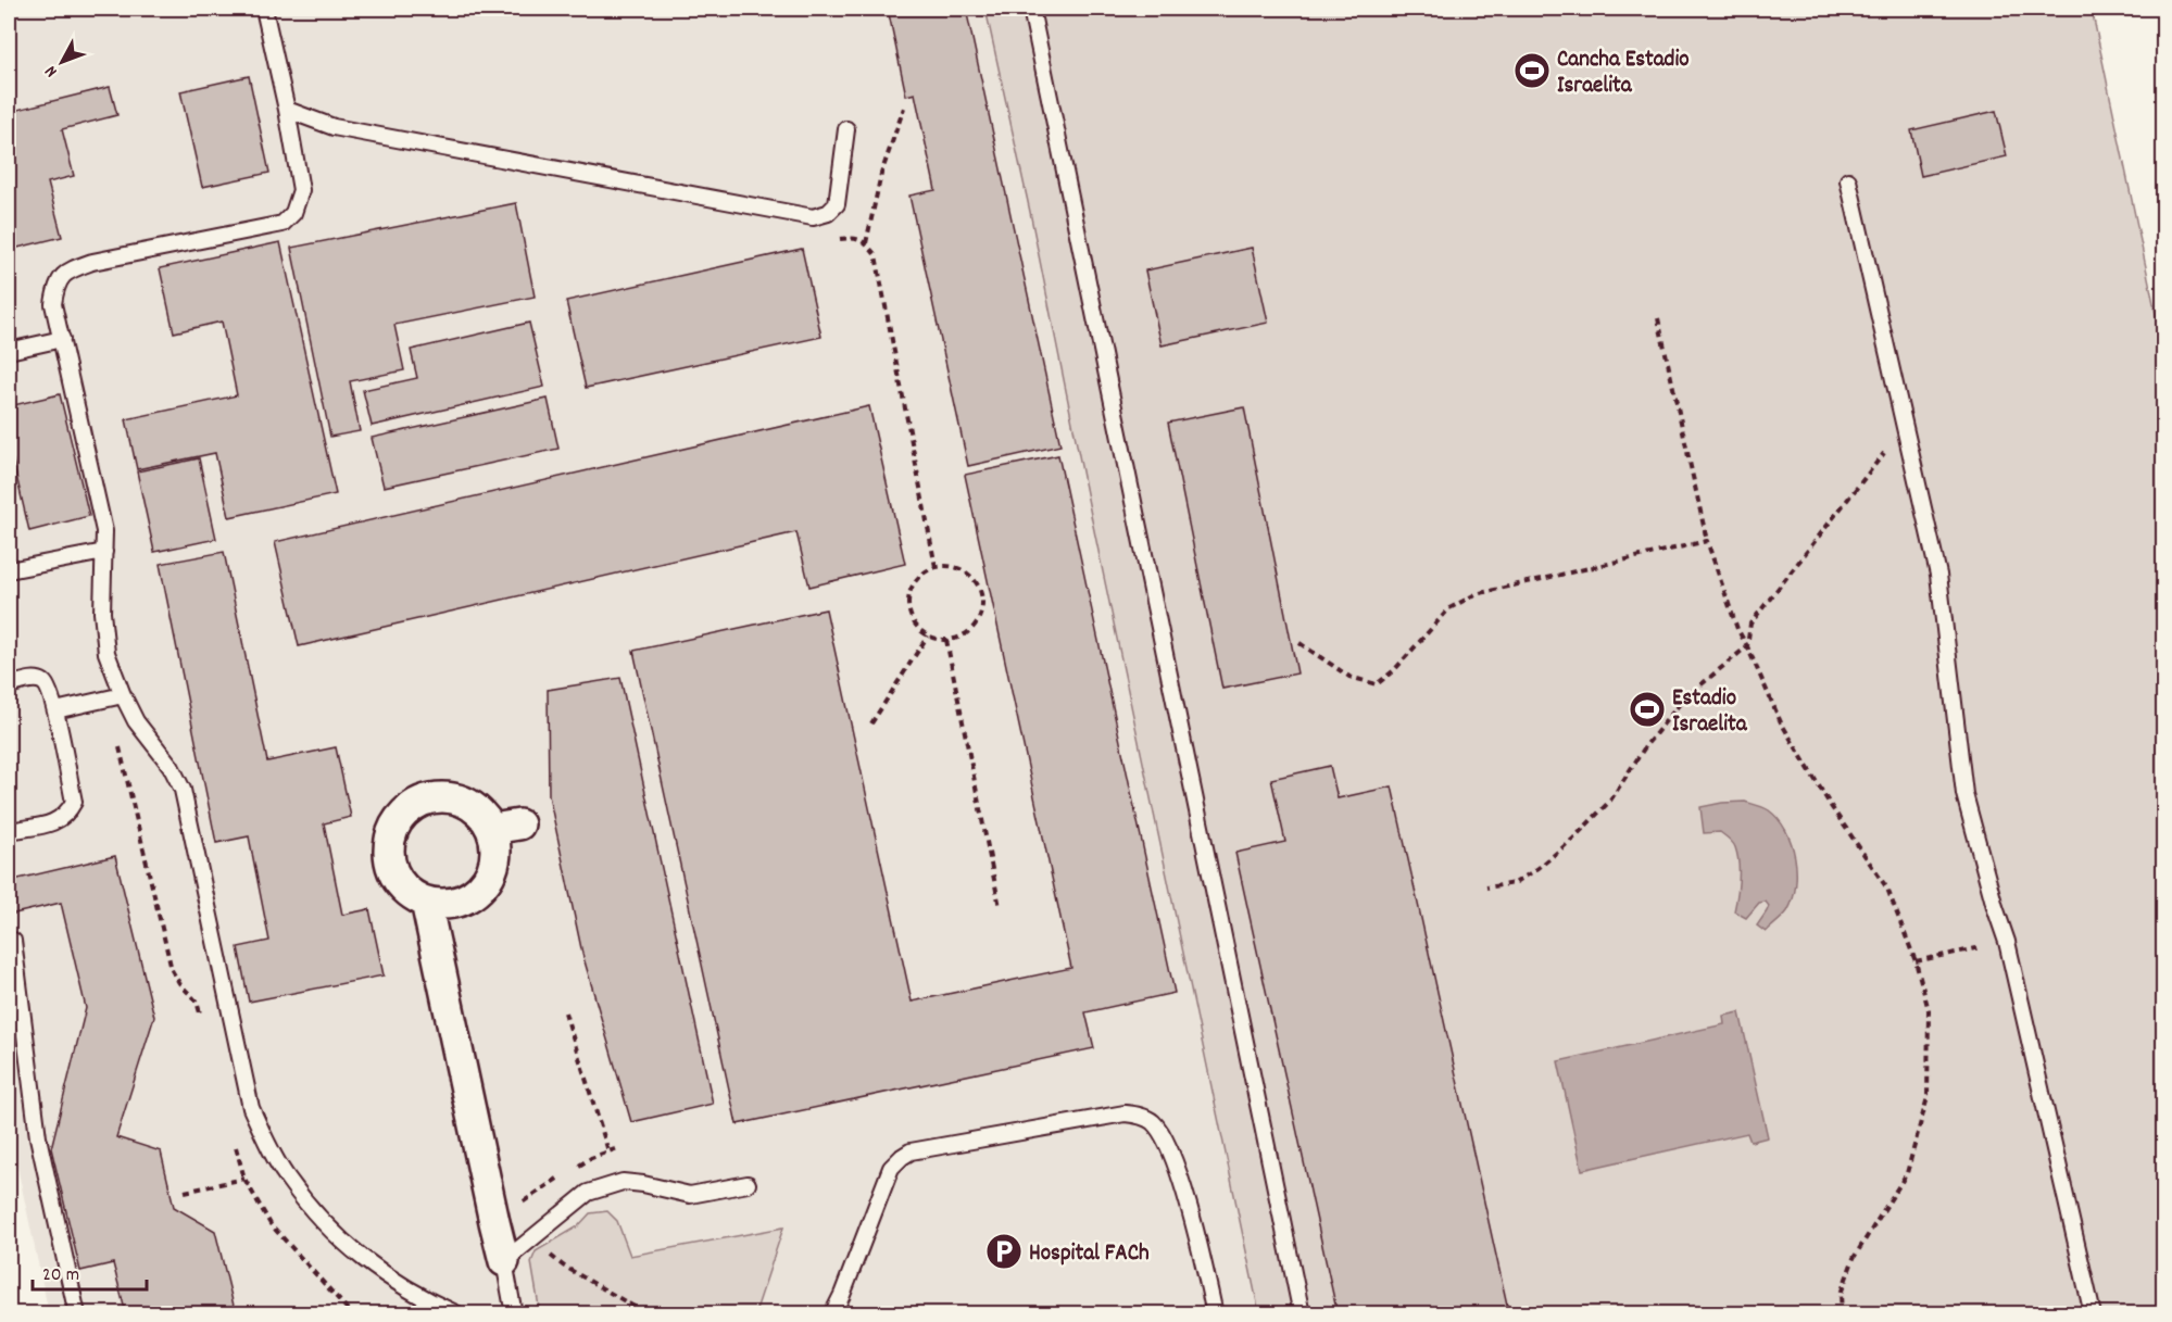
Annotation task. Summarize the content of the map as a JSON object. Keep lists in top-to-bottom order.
{
  "places": {
    "sports": ["Cancha Estadio Israelita", "Estadio Israelita"],
    "parking": ["Hospital FACh"]
  },
  "scale_bar": "20 m",
  "north": "bottom left"
}
